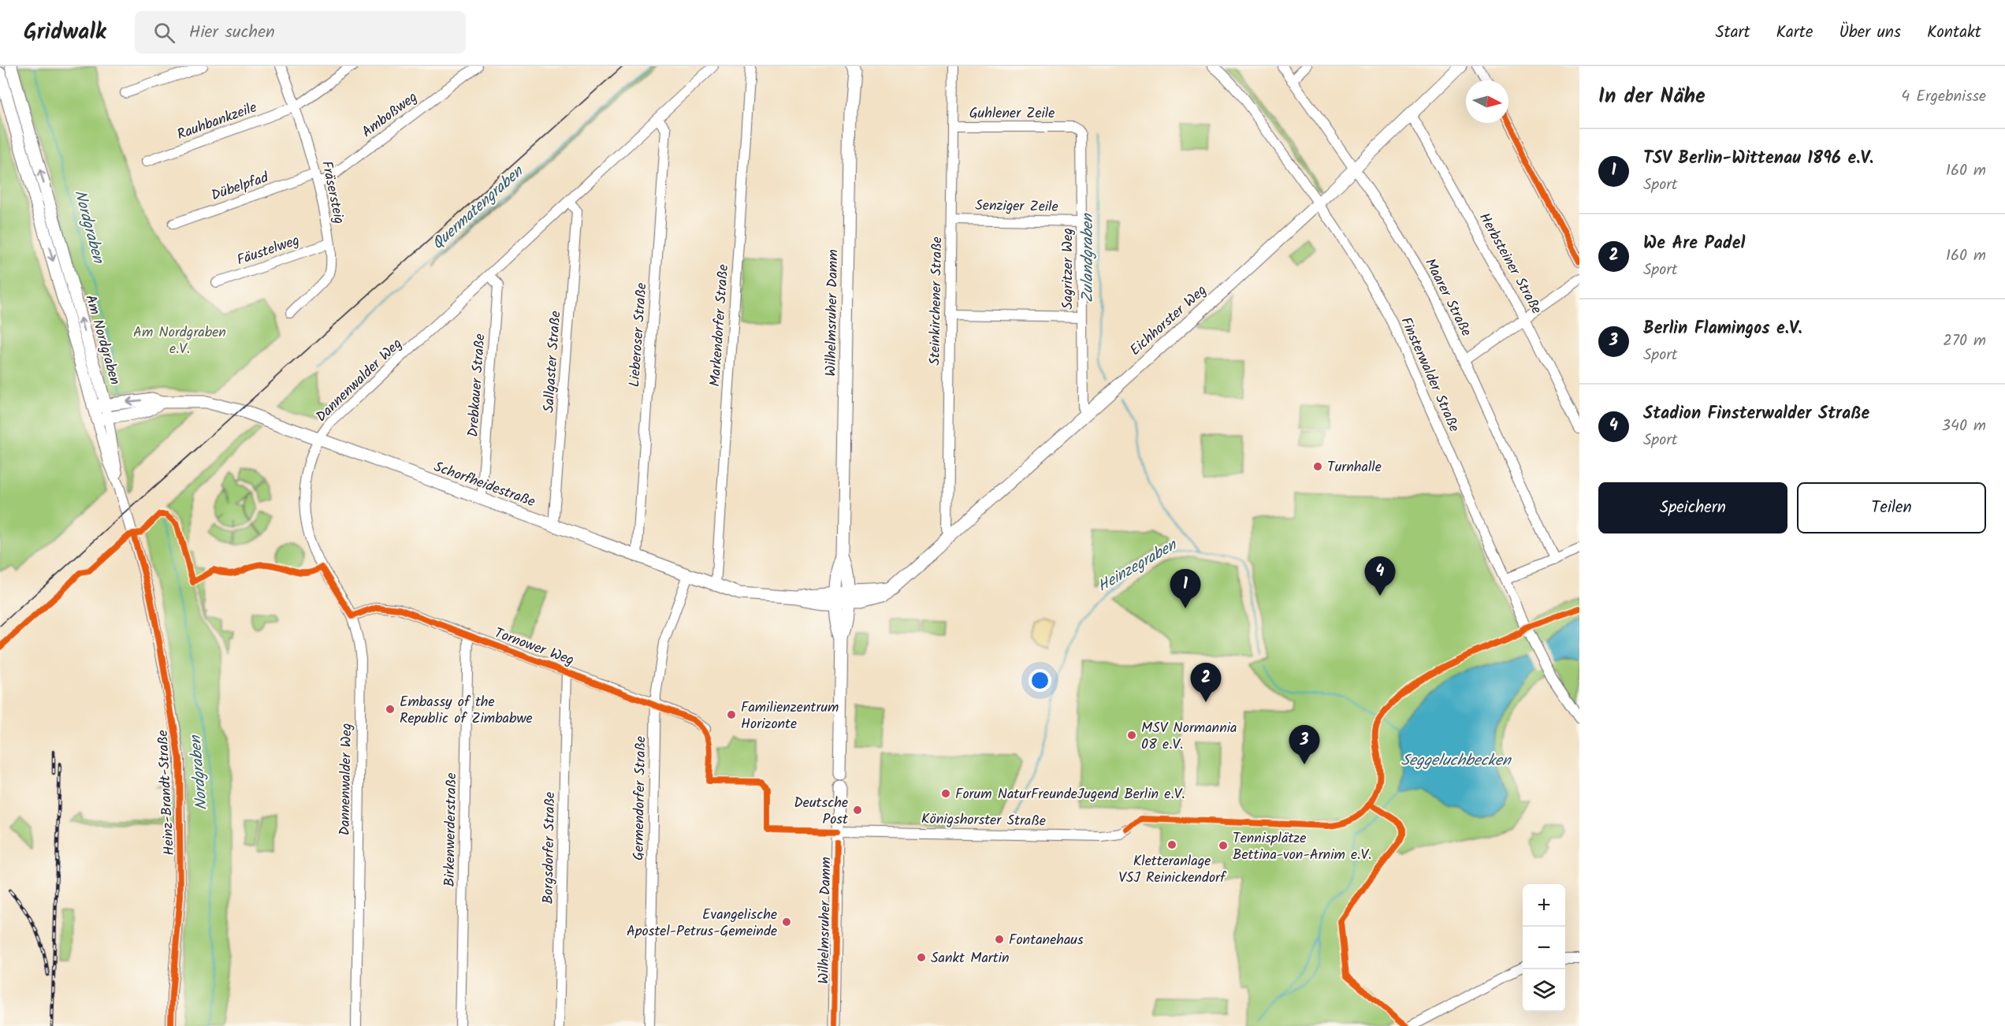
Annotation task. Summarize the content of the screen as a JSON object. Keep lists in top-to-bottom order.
{
  "streets": {
    "main road": [
      "Wilhelmsruher Damm",
      "Eichhorster Weg",
      "Am Nordgraben",
      "Schorfheidestraße"
    ],
    "street": [
      "Guhlener Zeile",
      "Amboßweg",
      "Rauhbankzeile",
      "Dübelpfad",
      "Fräsersteig",
      "Senziger Zeile",
      "Fäustelweg",
      "Herbsteiner Straße",
      "Sagritzer Weg",
      "Maarer Straße",
      "Steinkirchener Straße",
      "Markendorfer Straße",
      "Lieberoser Straße",
      "Sallgaster Straße",
      "Finsterwalder Straße",
      "Dannenwalder Weg",
      "Drebkauer Straße",
      "Tornower Weg",
      "Heinz-Brandt-Straße",
      "Germendorfer Straße",
      "Königshorster Straße",
      "Birkenwerderstraße",
      "Borgsdorfer Straße"
    ]
  },
  "crossings": [
    ["Guhlener Zeile", "Sagritzer Weg"],
    ["Guhlener Zeile", "Steinkirchener Straße"],
    ["Amboßweg", "Dübelpfad"],
    ["Amboßweg", "Fräsersteig"],
    ["Rauhbankzeile", "Fräsersteig"],
    ["Dübelpfad", "Fräsersteig"],
    ["Fräsersteig", "Fäustelweg"],
    ["Senziger Zeile", "Sagritzer Weg"],
    ["Senziger Zeile", "Steinkirchener Straße"],
    ["Herbsteiner Straße", "Eichhorster Weg"],
    ["Sagritzer Weg", "Eichhorster Weg"],
    ["Maarer Straße", "Eichhorster Weg"],
    ["Steinkirchener Straße", "Eichhorster Weg"],
    ["Wilhelmsruher Damm", "Eichhorster Weg"],
    ["Wilhelmsruher Damm", "Schorfheidestraße"],
    ["Wilhelmsruher Damm", "Königshorster Straße"],
    ["Eichhorster Weg", "Finsterwalder Straße"],
    ["Eichhorster Weg", "Schorfheidestraße"],
    ["Markendorfer Straße", "Schorfheidestraße"],
    ["Lieberoser Straße", "Dannenwalder Weg"],
    ["Lieberoser Straße", "Schorfheidestraße"],
    ["Am Nordgraben", "Schorfheidestraße"],
    ["Am Nordgraben", "Heinz-Brandt-Straße"],
    ["Sallgaster Straße", "Dannenwalder Weg"],
    ["Sallgaster Straße", "Schorfheidestraße"],
    ["Dannenwalder Weg", "Drebkauer Straße"],
    ["Dannenwalder Weg", "Schorfheidestraße"],
    ["Dannenwalder Weg", "Tornower Weg"],
    ["Drebkauer Straße", "Schorfheidestraße"],
    ["Schorfheidestraße", "Germendorfer Straße"],
    ["Tornower Weg", "Germendorfer Straße"],
    ["Tornower Weg", "Birkenwerderstraße"],
    ["Tornower Weg", "Borgsdorfer Straße"]
  ],
  "water": [
    "Quermatengraben",
    "Nordgraben",
    "Zulandgraben",
    "Heinzegraben",
    "Seggeluchbecken"
  ],
  "parks": ["Am Nordgraben e.V."],
  "places": [
    "Turnhalle",
    "Embassy of the Republic of Zimbabwe",
    "Familienzentrum Horizonte",
    "MSV Normannia 08 e.V.",
    "Forum NaturFreundeJugend Berlin e.V.",
    "Deutsche Post",
    "Kletteranlage VSJ Reinickendorf",
    "Tennisplätze Bettina-von-Arnim e.V.",
    "Evangelische Apostel-Petrus-Gemeinde",
    "Fontanehaus",
    "Sankt Martin"
  ],
  "north": "right",
  "page": {
    "header": "Gridwalk",
    "search": "Hier suchen",
    "nav": [
      "Start",
      "Karte",
      "Über uns",
      "Kontakt"
    ],
    "heading": ["In der Nähe", "4 Ergebnisse"],
    "list": [
      {
        "mark": "1",
        "name": "TSV Berlin-Wittenau 1896 e.V.",
        "note": "Sport",
        "value": "160 m"
      },
      {
        "mark": "2",
        "name": "We Are Padel",
        "note": "Sport",
        "value": "160 m"
      },
      {
        "mark": "3",
        "name": "Berlin Flamingos e.V.",
        "note": "Sport",
        "value": "270 m"
      },
      {
        "mark": "4",
        "name": "Stadion Finsterwalder Straße",
        "note": "Sport",
        "value": "340 m"
      }
    ],
    "buttons": ["Speichern", "Teilen"],
    "pins": [
      "4",
      "1",
      "2",
      "3"
    ],
    "map_buttons": ["+", "−"]
  }
}
